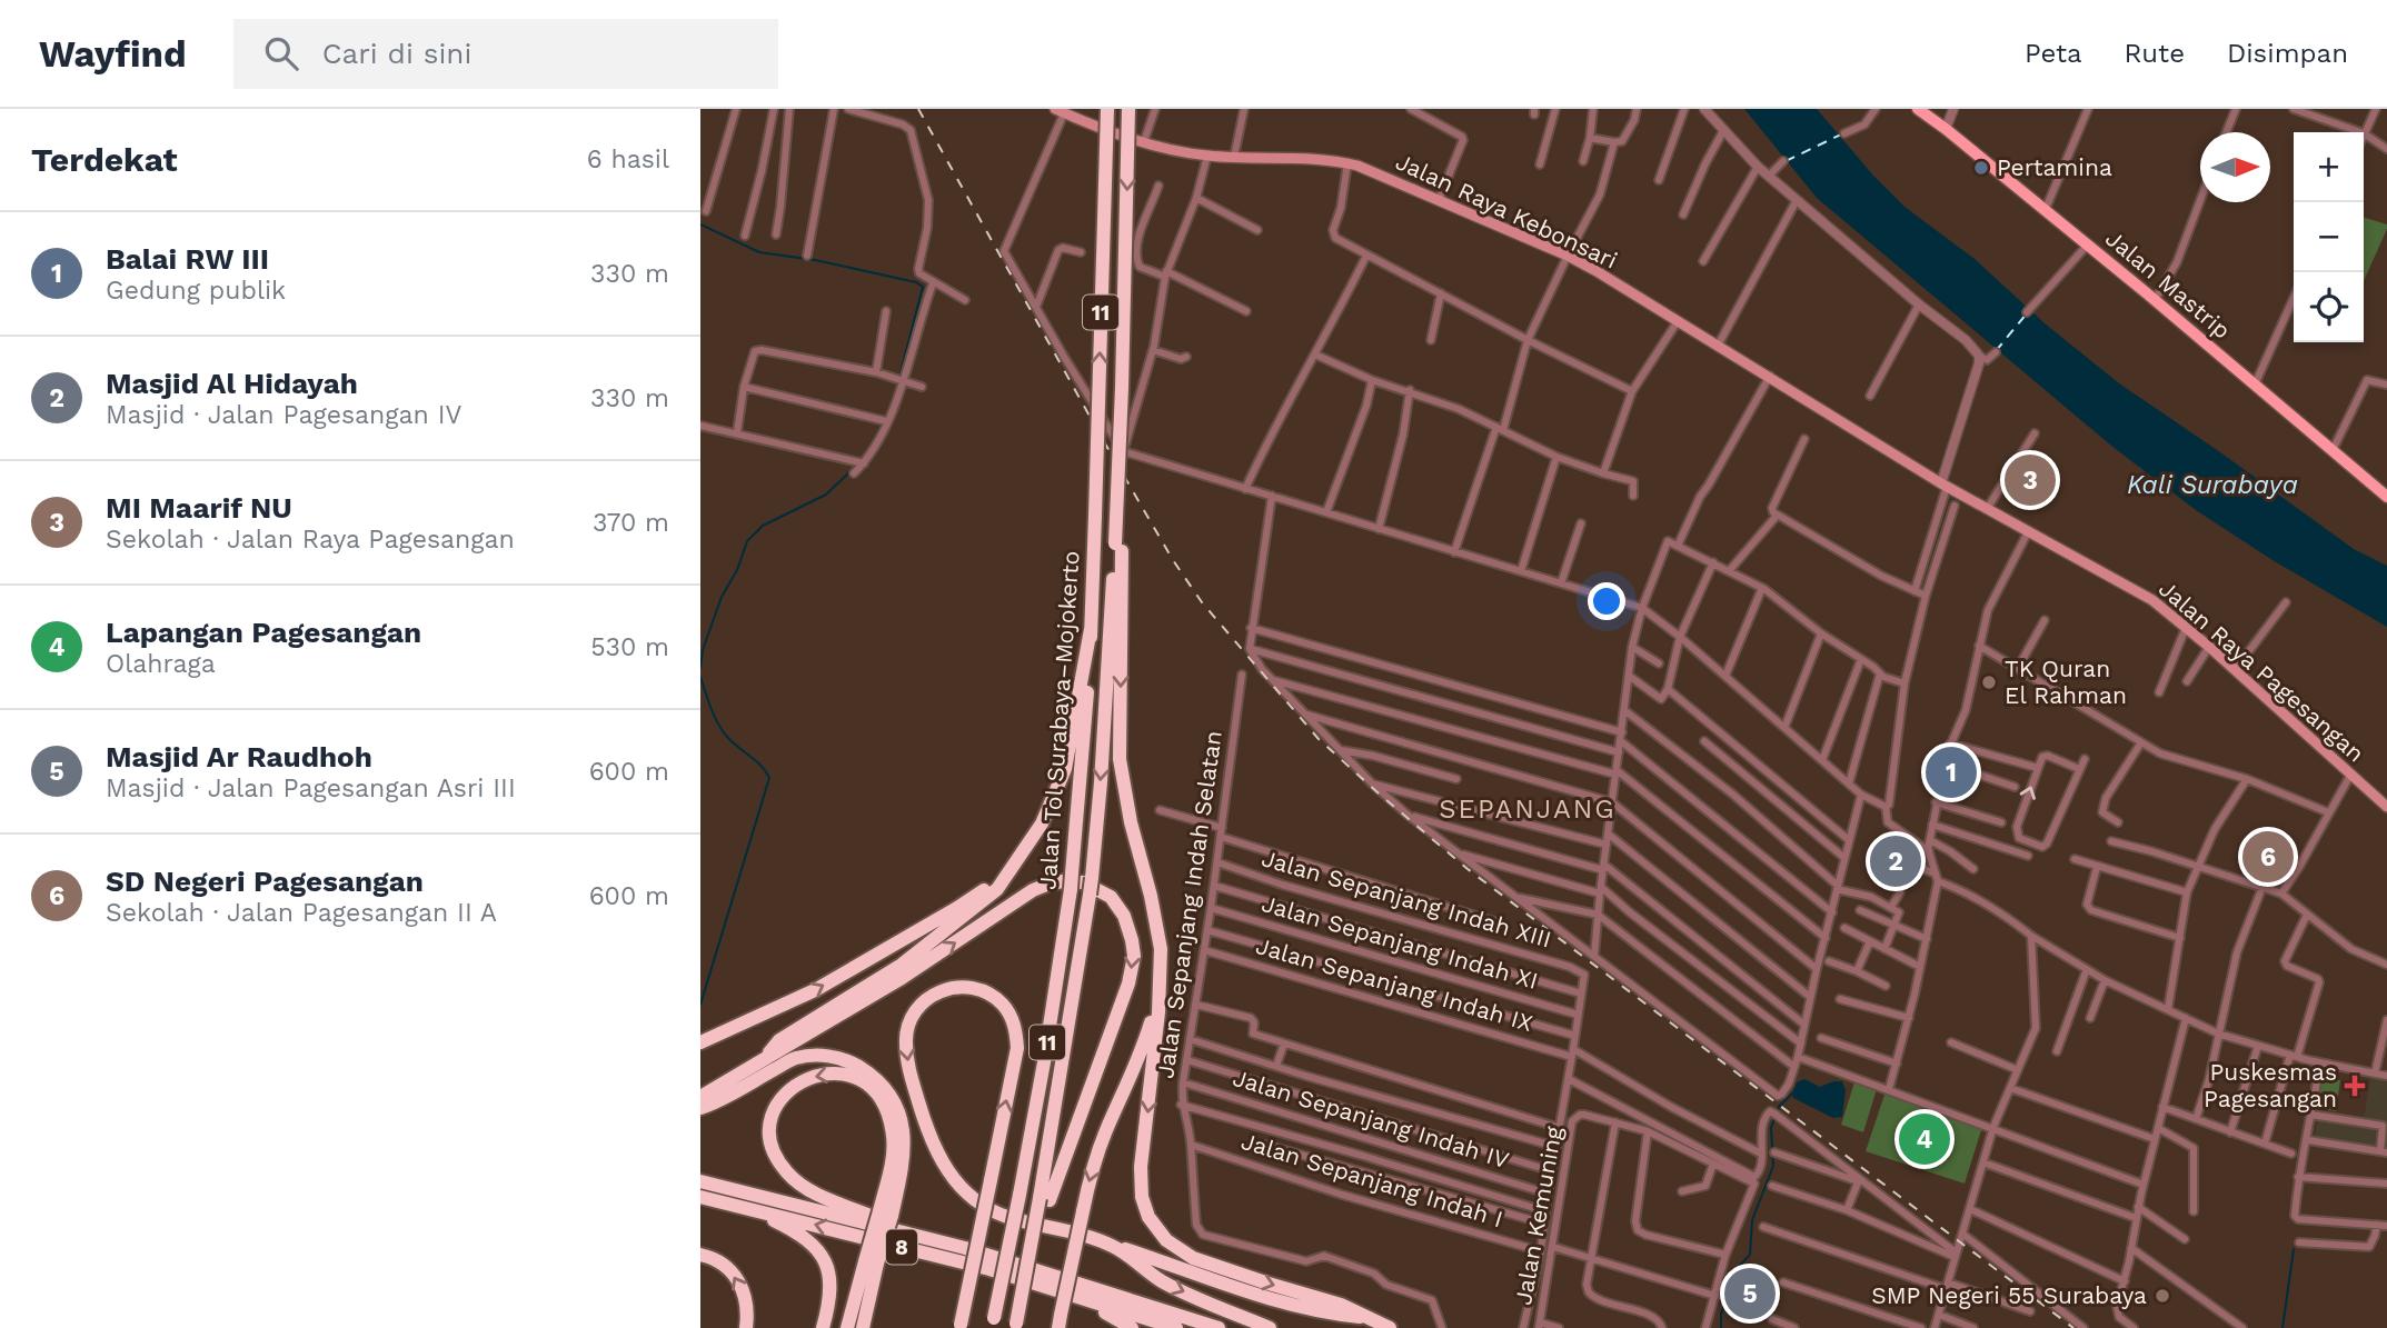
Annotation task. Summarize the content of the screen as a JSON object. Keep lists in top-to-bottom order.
{
  "streets": {
    "highway": ["11", "Jalan Tol Surabaya–Mojokerto", "8"],
    "main road": ["Jalan Raya Kebonsari", "Jalan Mastrip", "Jalan Raya Pagesangan"],
    "street": [
      "Jalan Sepanjang Indah XIII",
      "Jalan Sepanjang Indah Selatan",
      "Jalan Sepanjang Indah XI",
      "Jalan Sepanjang Indah IX",
      "Jalan Sepanjang Indah IV",
      "Jalan Sepanjang Indah I",
      "Jalan Kemuning"
    ]
  },
  "crossings": [
    ["Jalan Raya Kebonsari", "Jalan Raya Pagesangan"],
    ["Jalan Sepanjang Indah XIII", "Jalan Sepanjang Indah Selatan"],
    ["Jalan Sepanjang Indah Selatan", "Jalan Sepanjang Indah XI"],
    ["Jalan Sepanjang Indah Selatan", "Jalan Sepanjang Indah IX"],
    ["Jalan Sepanjang Indah Selatan", "Jalan Sepanjang Indah IV"],
    ["Jalan Sepanjang Indah Selatan", "Jalan Sepanjang Indah I"]
  ],
  "districts": ["SEPANJANG"],
  "water": ["Kali Surabaya"],
  "places": {
    "other": ["Pertamina", "TK Quran El Rahman", "SMP Negeri 55 Surabaya"],
    "health": ["Puskesmas Pagesangan"]
  },
  "north": "right",
  "page": {
    "header": "Wayfind",
    "search": "Cari di sini",
    "nav": ["Peta", "Rute", "Disimpan"],
    "heading": ["Terdekat", "6 hasil"],
    "map_buttons": ["+", "−"],
    "list": [
      {
        "mark": "1",
        "name": "Balai RW III",
        "note": "Gedung publik",
        "value": "330 m"
      },
      {
        "mark": "2",
        "name": "Masjid Al Hidayah",
        "note": "Masjid · Jalan Pagesangan IV",
        "value": "330 m"
      },
      {
        "mark": "3",
        "name": "MI Maarif NU",
        "note": "Sekolah · Jalan Raya Pagesangan",
        "value": "370 m"
      },
      {
        "mark": "4",
        "name": "Lapangan Pagesangan",
        "note": "Olahraga",
        "value": "530 m"
      },
      {
        "mark": "5",
        "name": "Masjid Ar Raudhoh",
        "note": "Masjid · Jalan Pagesangan Asri III",
        "value": "600 m"
      },
      {
        "mark": "6",
        "name": "SD Negeri Pagesangan",
        "note": "Sekolah · Jalan Pagesangan II A",
        "value": "600 m"
      }
    ],
    "pins": [
      "3",
      "1",
      "6",
      "2",
      "4",
      "5"
    ]
  }
}
